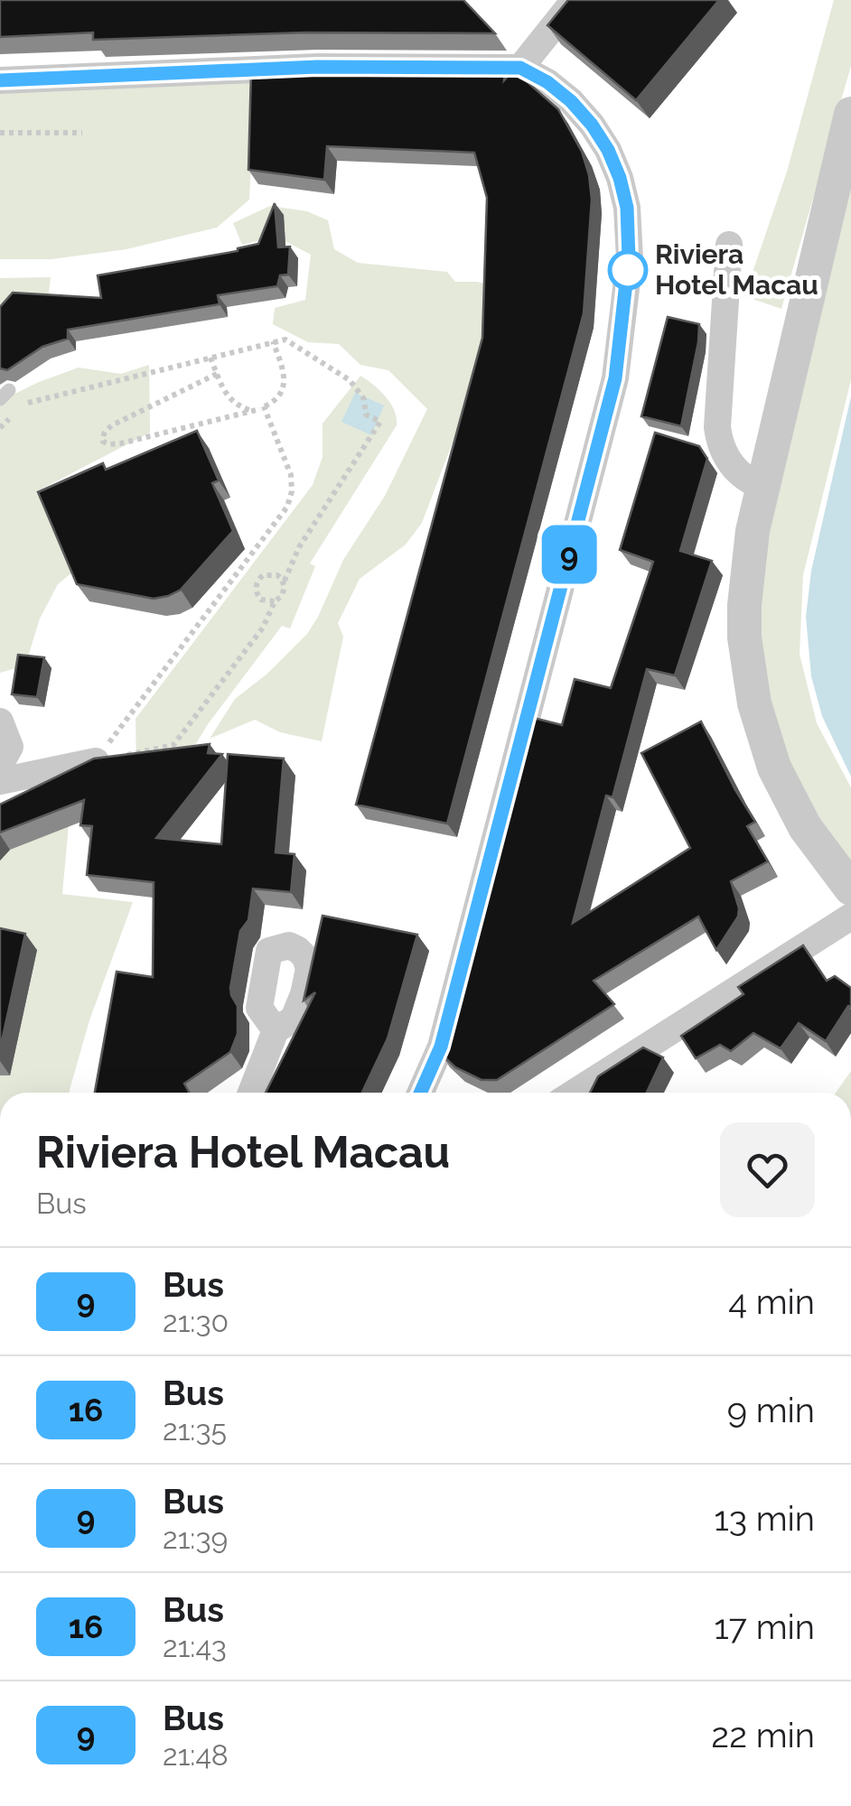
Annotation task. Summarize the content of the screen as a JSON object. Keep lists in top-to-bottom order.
{
  "places": ["Riviera Hotel Macau"],
  "lines": ["bus line 9"],
  "page": {
    "on_map": "9",
    "heading": ["Riviera Hotel Macau", "Bus"],
    "list": [
      {
        "mark": "9",
        "name": "Bus",
        "note": "21:30",
        "value": "4 min"
      },
      {
        "mark": "16",
        "name": "Bus",
        "note": "21:35",
        "value": "9 min"
      },
      {
        "mark": "9",
        "name": "Bus",
        "note": "21:39",
        "value": "13 min"
      },
      {
        "mark": "16",
        "name": "Bus",
        "note": "21:43",
        "value": "17 min"
      },
      {
        "mark": "9",
        "name": "Bus",
        "note": "21:48",
        "value": "22 min"
      }
    ]
  }
}
